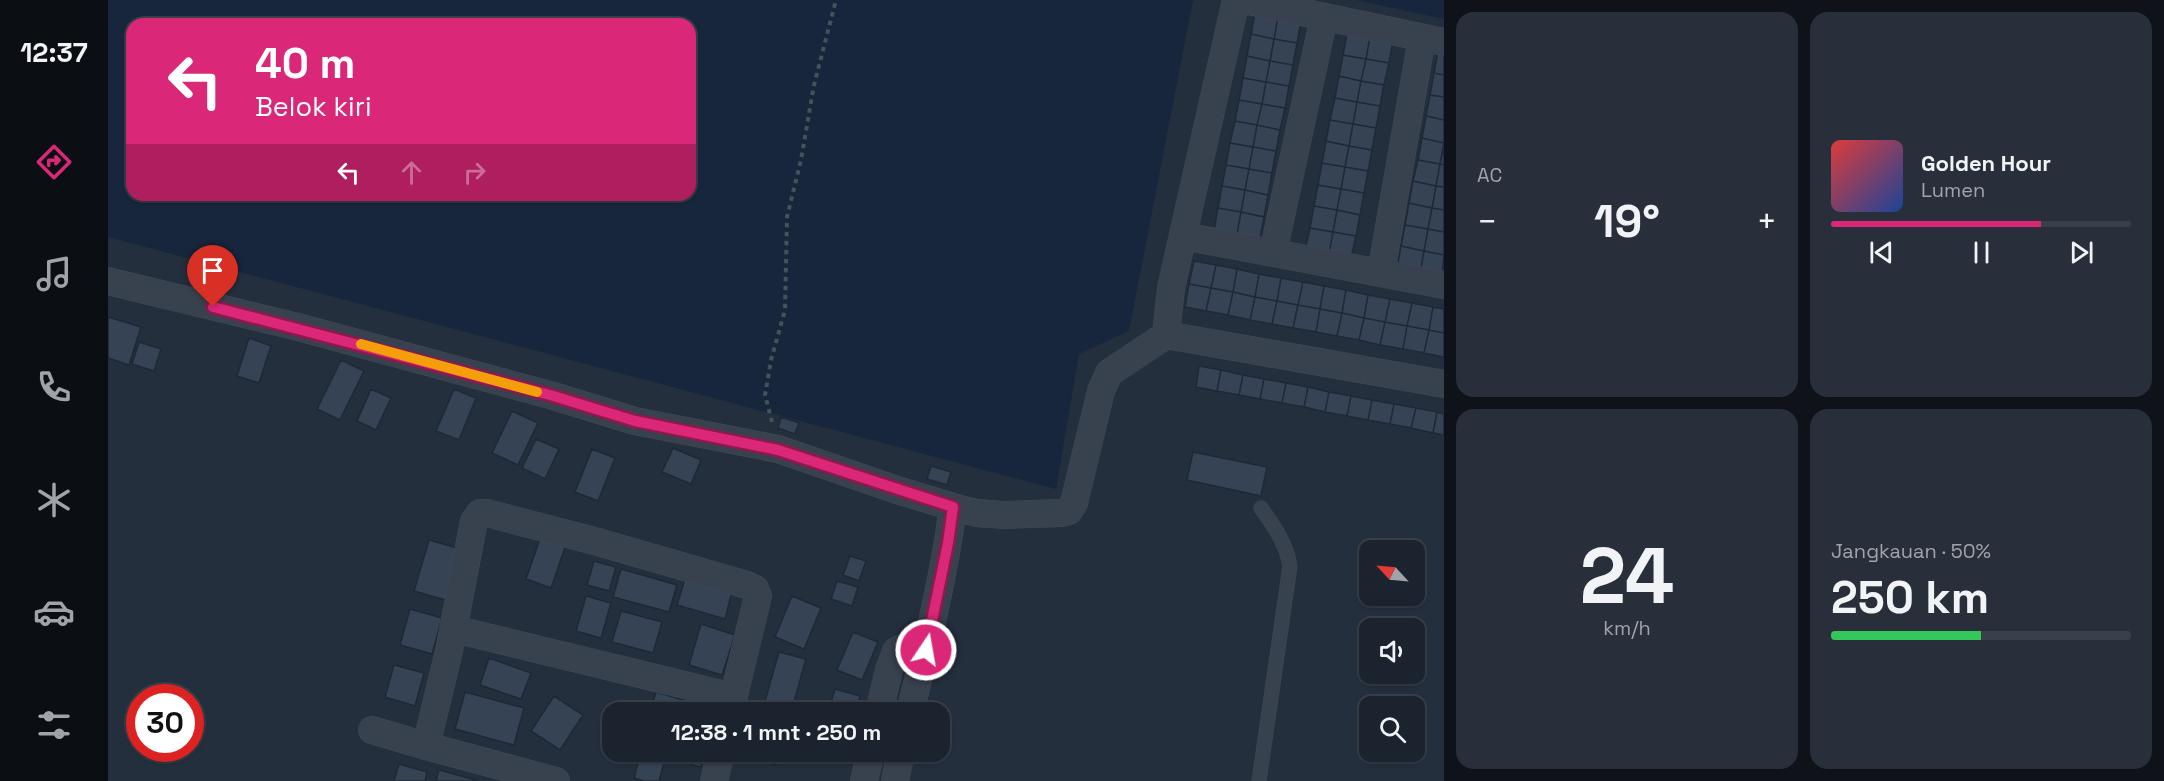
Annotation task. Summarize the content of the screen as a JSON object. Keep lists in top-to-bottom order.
{
  "north": "top left",
  "page": {
    "tabs": "12:37",
    "tile": [
      "AC",
      ["24", "km/h"],
      ["Jangkauan · 50%", "250 km"]
    ],
    "turn": ["40 m", "Belok kiri"],
    "song": ["Golden Hour", "Lumen"],
    "heat": ["−", "19°", "+"],
    "limit": "30",
    "trip": "12:38 · 1 mnt · 250 m"
  }
}
